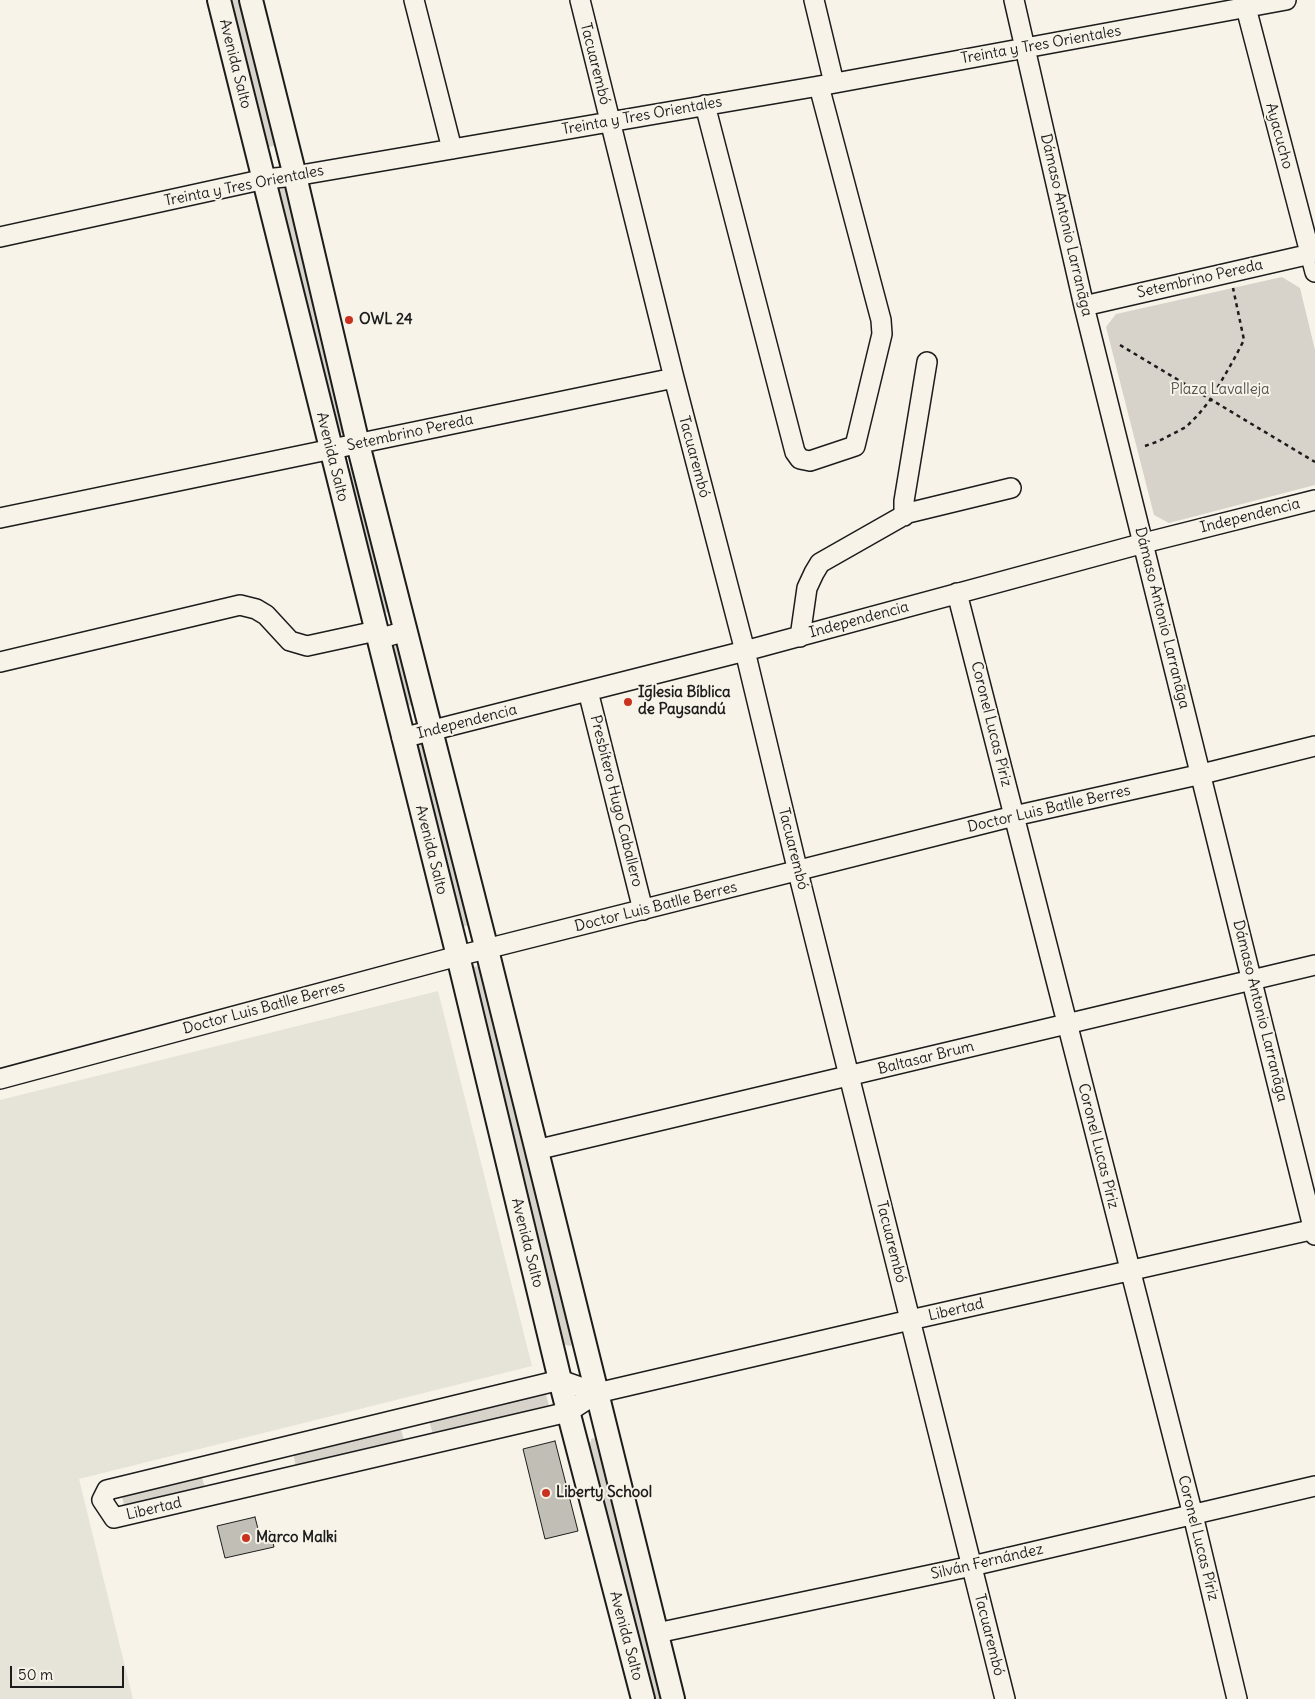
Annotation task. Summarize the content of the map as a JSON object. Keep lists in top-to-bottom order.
{
  "streets": {
    "street": [
      "Treinta y Tres Orientales",
      "Avenida Salto",
      "Tacuarembó",
      "Ayacucho",
      "Dámaso Antonio Larranãga",
      "Setembrino Pereda",
      "Independencia",
      "Coronel Lucas Píriz",
      "Presbítero Hugo Caballero",
      "Doctor Luis Batlle Berres",
      "Baltasar Brum",
      "Libertad",
      "Silván Fernández"
    ]
  },
  "crossings": [
    ["Treinta y Tres Orientales", "Avenida Salto"],
    ["Treinta y Tres Orientales", "Tacuarembó"],
    ["Treinta y Tres Orientales", "Ayacucho"],
    ["Treinta y Tres Orientales", "Dámaso Antonio Larranãga"],
    ["Avenida Salto", "Setembrino Pereda"],
    ["Avenida Salto", "Independencia"],
    ["Avenida Salto", "Doctor Luis Batlle Berres"],
    ["Avenida Salto", "Baltasar Brum"],
    ["Avenida Salto", "Libertad"],
    ["Avenida Salto", "Silván Fernández"],
    ["Tacuarembó", "Setembrino Pereda"],
    ["Tacuarembó", "Independencia"],
    ["Tacuarembó", "Doctor Luis Batlle Berres"],
    ["Tacuarembó", "Baltasar Brum"],
    ["Tacuarembó", "Libertad"],
    ["Tacuarembó", "Silván Fernández"],
    ["Ayacucho", "Setembrino Pereda"],
    ["Dámaso Antonio Larranãga", "Setembrino Pereda"],
    ["Dámaso Antonio Larranãga", "Independencia"],
    ["Dámaso Antonio Larranãga", "Doctor Luis Batlle Berres"],
    ["Dámaso Antonio Larranãga", "Baltasar Brum"],
    ["Dámaso Antonio Larranãga", "Libertad"],
    ["Independencia", "Coronel Lucas Píriz"],
    ["Independencia", "Presbítero Hugo Caballero"],
    ["Coronel Lucas Píriz", "Doctor Luis Batlle Berres"],
    ["Coronel Lucas Píriz", "Baltasar Brum"],
    ["Coronel Lucas Píriz", "Libertad"],
    ["Coronel Lucas Píriz", "Silván Fernández"],
    ["Presbítero Hugo Caballero", "Doctor Luis Batlle Berres"]
  ],
  "parks": ["Plaza Lavalleja"],
  "places": [
    "OWL 24",
    "Iglesia Bíblica de Paysandú",
    "Liberty School",
    "Marco Malki"
  ],
  "scale_bar": "50 m"
}
